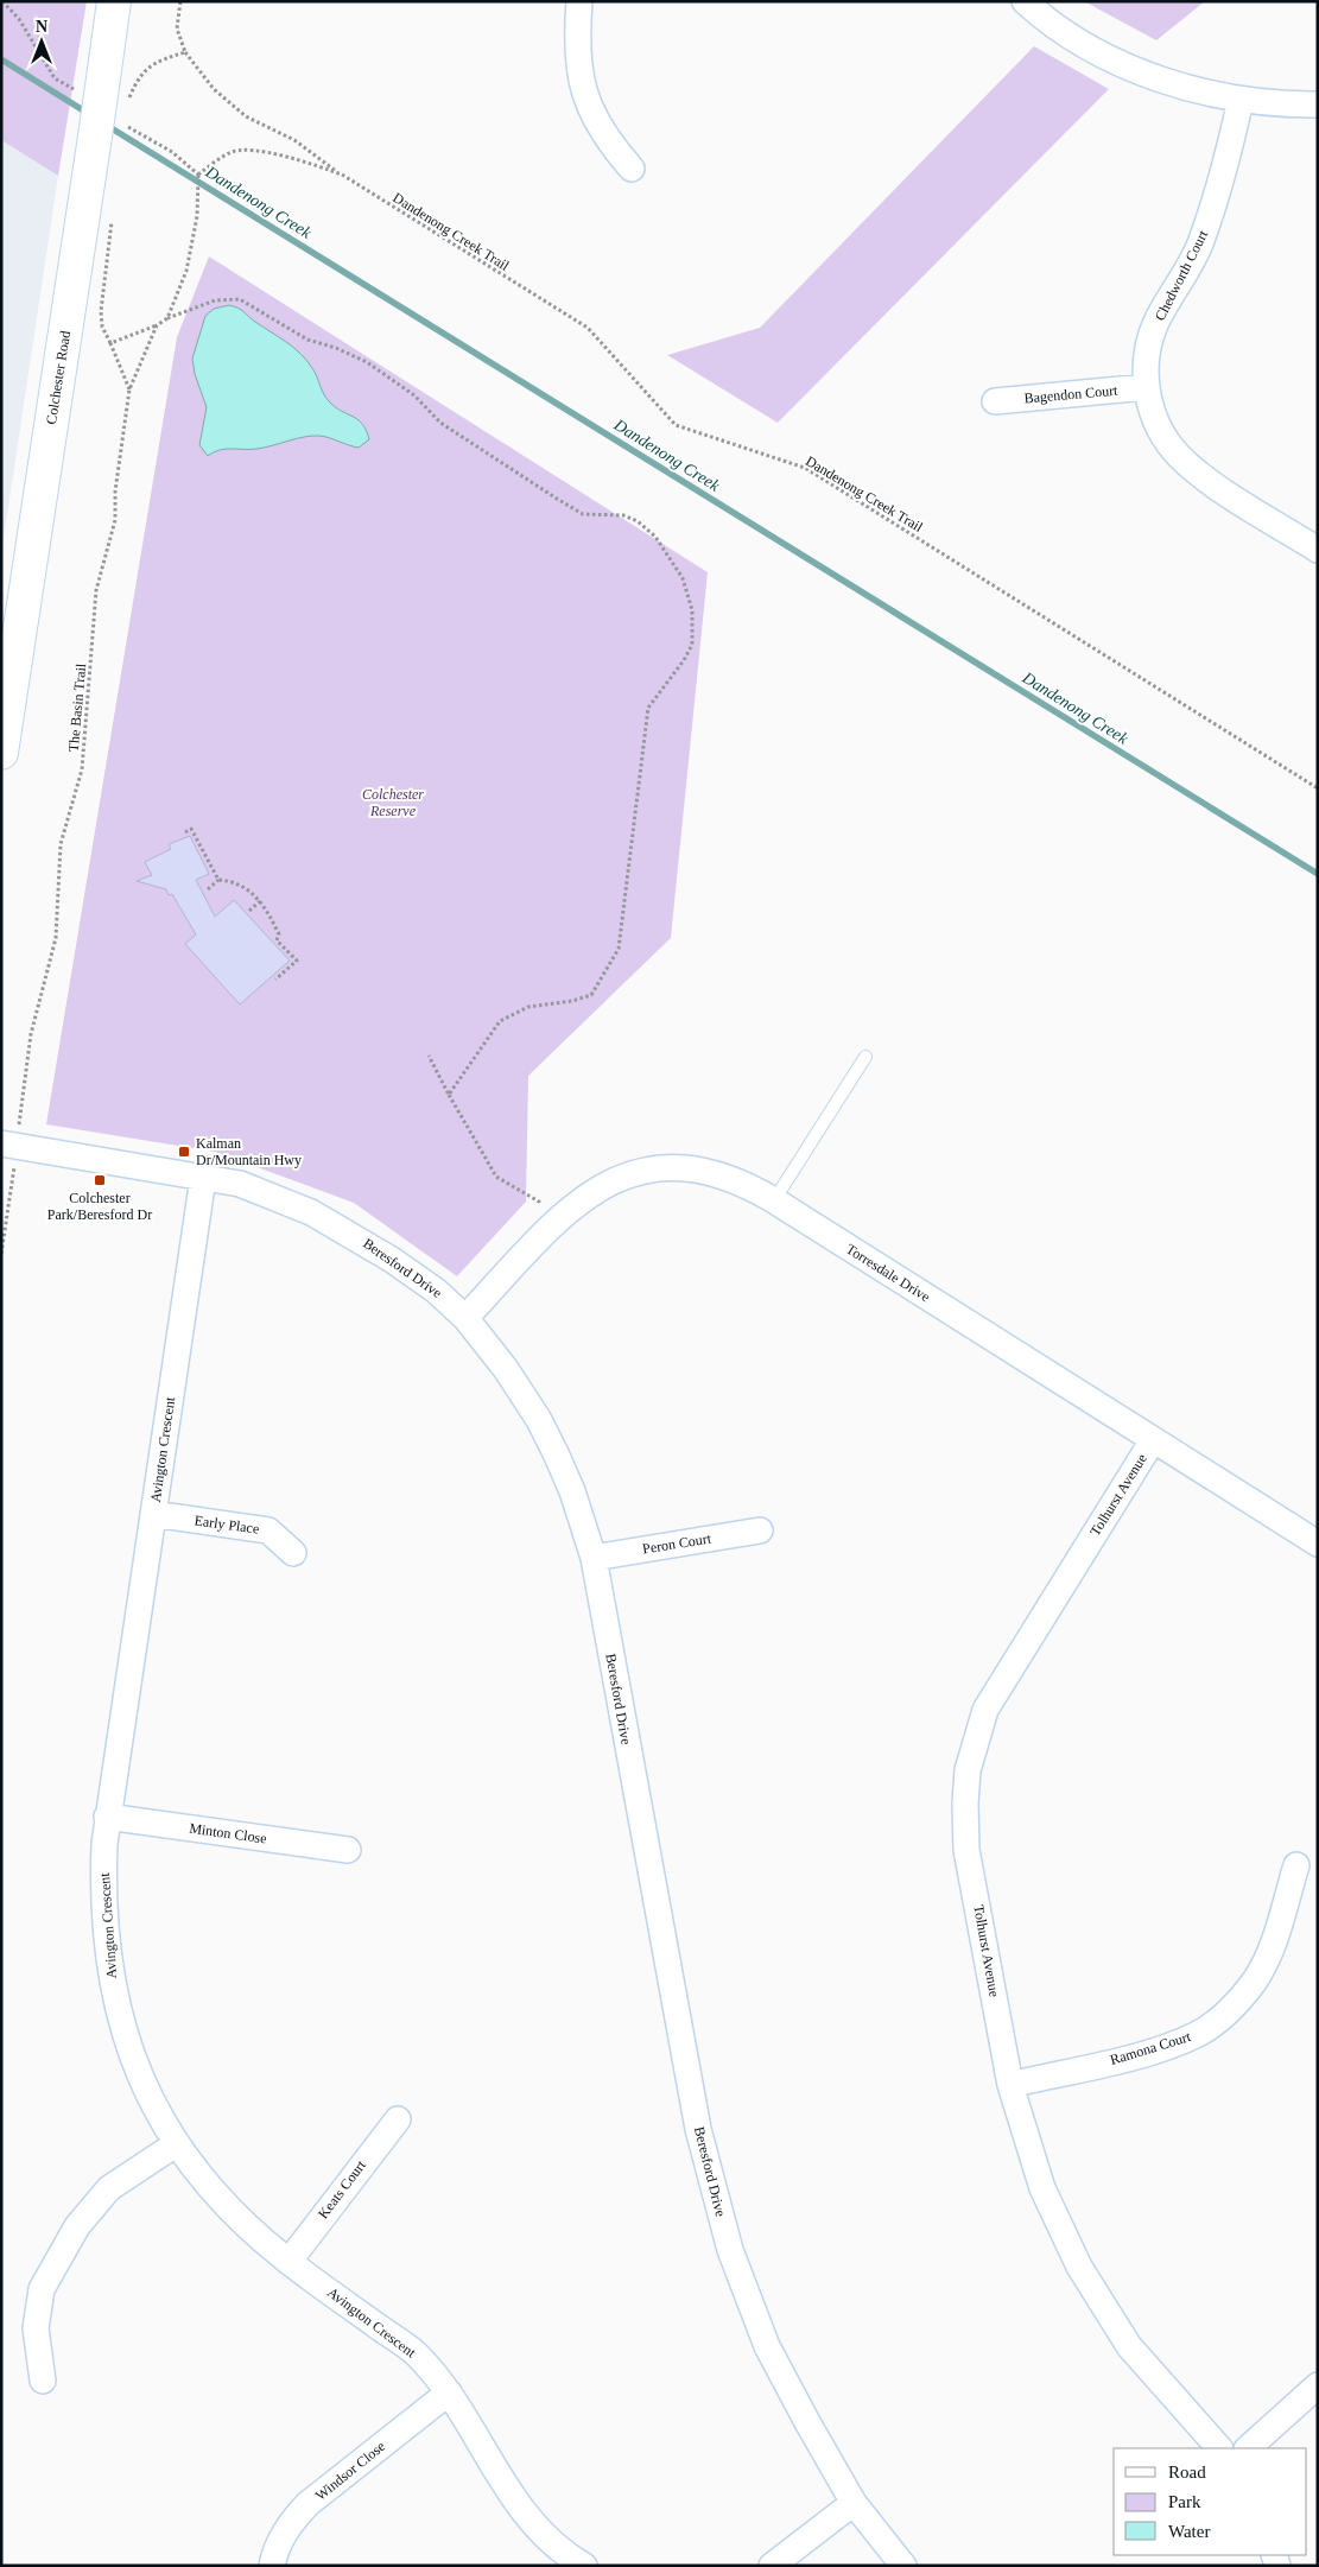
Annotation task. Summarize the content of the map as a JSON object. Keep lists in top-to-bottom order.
{
  "streets": {
    "main road": ["Colchester Road"],
    "street": [
      "Chedworth Court",
      "Bagendon Court",
      "Beresford Drive",
      "Torresdale Drive",
      "Avington Crescent",
      "Tolhurst Avenue",
      "Early Place",
      "Peron Court",
      "Minton Close",
      "Ramona Court",
      "Keats Court",
      "Windsor Close"
    ],
    "path": ["Dandenong Creek Trail", "The Basin Trail"]
  },
  "crossings": [
    ["Chedworth Court", "Bagendon Court"],
    ["The Basin Trail", "Beresford Drive"],
    ["Beresford Drive", "Torresdale Drive"],
    ["Beresford Drive", "Avington Crescent"],
    ["Beresford Drive", "Peron Court"],
    ["Torresdale Drive", "Tolhurst Avenue"],
    ["Avington Crescent", "Early Place"],
    ["Avington Crescent", "Minton Close"],
    ["Avington Crescent", "Keats Court"],
    ["Avington Crescent", "Windsor Close"],
    ["Tolhurst Avenue", "Ramona Court"]
  ],
  "water": ["Dandenong Creek"],
  "parks": ["Colchester Reserve"],
  "places": {
    "transit": ["Kalman Dr/Mountain Hwy", "Colchester Park/Beresford Dr"]
  },
  "legend": ["Road", "Park", "Water"],
  "north": "top"
}
